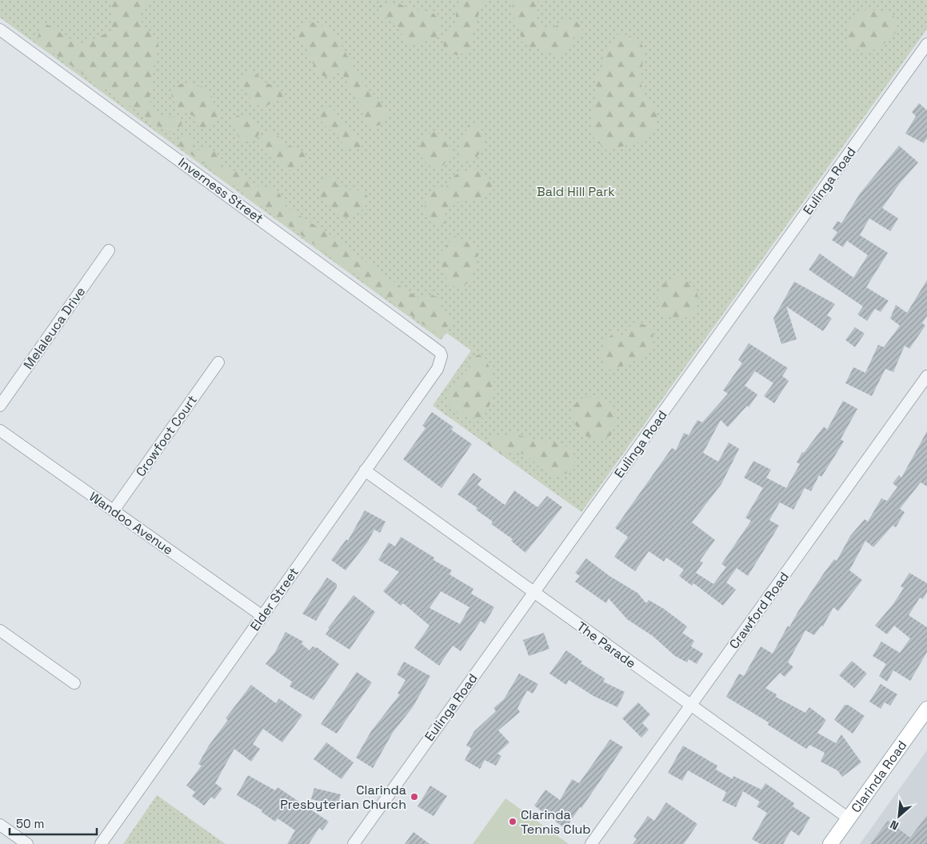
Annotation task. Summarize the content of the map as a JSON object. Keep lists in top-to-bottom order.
{
  "streets": {
    "main road": ["Clarinda Road"],
    "street": [
      "Eulinga Road",
      "Inverness Street",
      "Melaleuca Drive",
      "Crowfoot Court",
      "Wandoo Avenue",
      "Elder Street",
      "Crawford Road",
      "The Parade"
    ]
  },
  "crossings": [
    ["Eulinga Road", "The Parade"],
    ["Inverness Street", "Elder Street"],
    ["Crowfoot Court", "Wandoo Avenue"],
    ["Wandoo Avenue", "Elder Street"],
    ["Elder Street", "The Parade"],
    ["Crawford Road", "The Parade"],
    ["The Parade", "Clarinda Road"]
  ],
  "parks": ["Bald Hill Park"],
  "places": ["Clarinda Presbyterian Church", "Clarinda Tennis Club"],
  "scale_bar": "50 m",
  "north": "bottom left"
}
